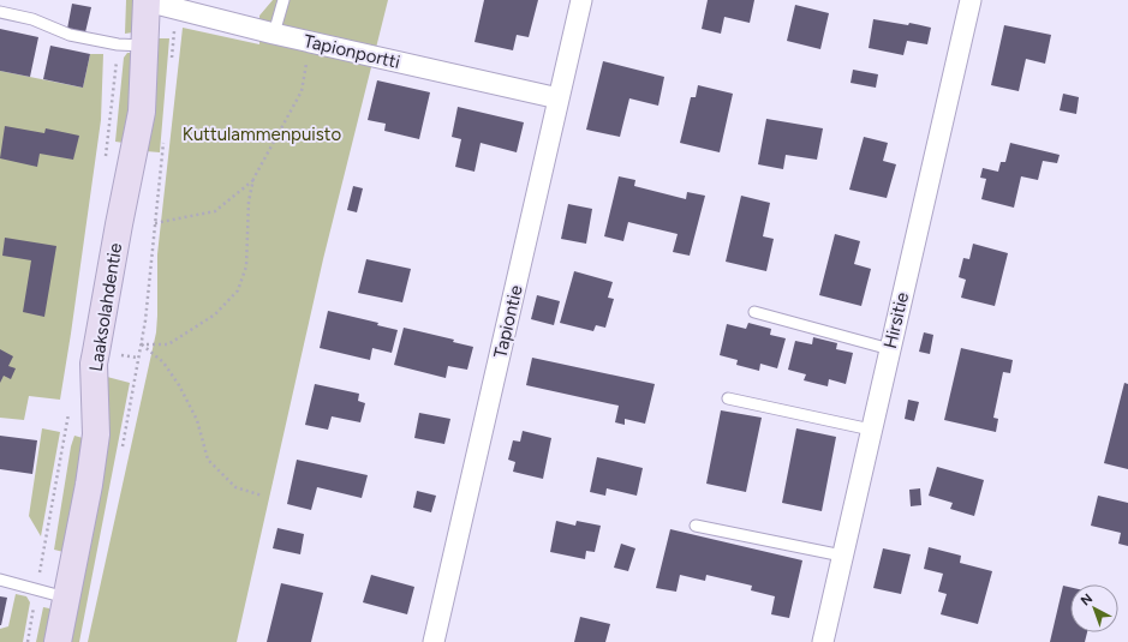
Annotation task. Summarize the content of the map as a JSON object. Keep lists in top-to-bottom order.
{
  "streets": {
    "street": [
      "Tapionportti",
      "Laaksolahdentie",
      "Hirsitie",
      "Tapiontie"
    ]
  },
  "crossings": [
    ["Tapionportti", "Laaksolahdentie"],
    ["Tapionportti", "Tapiontie"]
  ],
  "parks": ["Kuttulammenpuisto"],
  "north": "top left"
}
